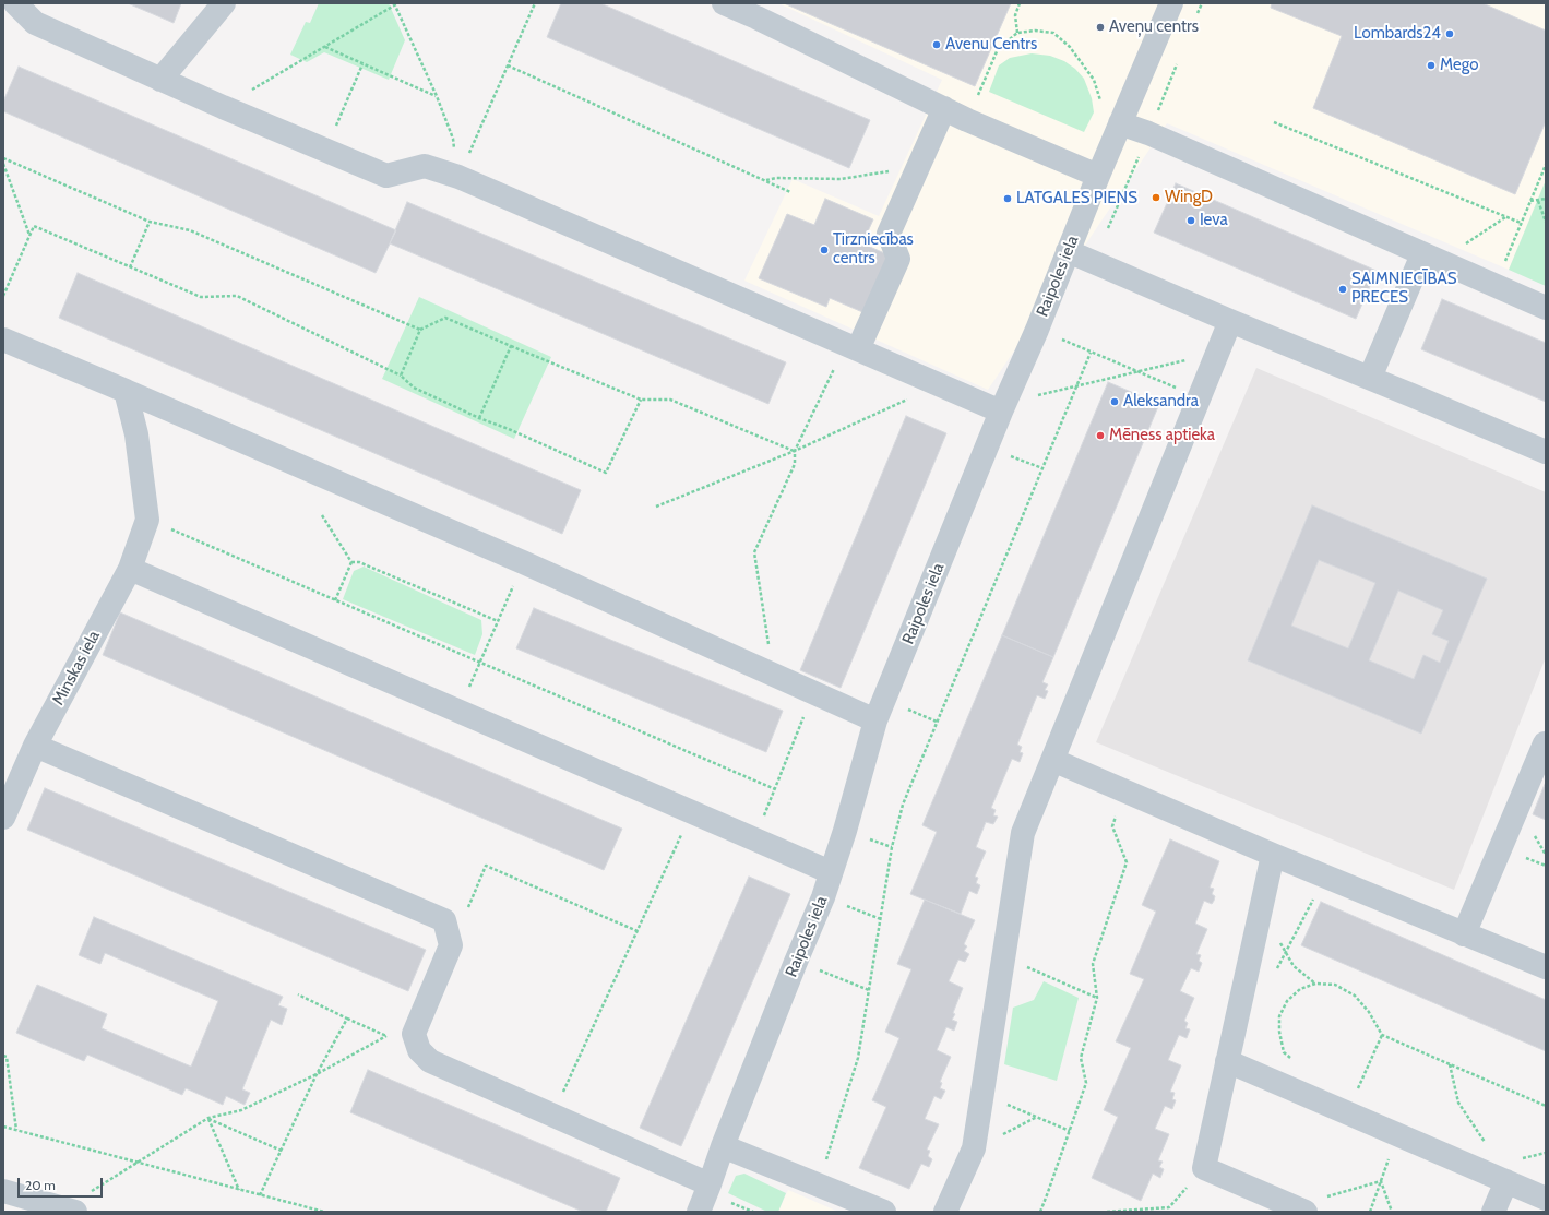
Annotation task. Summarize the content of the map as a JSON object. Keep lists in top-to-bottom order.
{
  "streets": {
    "street": ["Raipoles iela", "Minskas iela"]
  },
  "places": [
    "Aveņu centrs",
    "Lombards24",
    "Avenu Centrs",
    "Mego",
    "WingD",
    "LATGALES PIENS",
    "Ieva",
    "Tirzniecības centrs",
    "SAIMNIECĪBAS PRECES",
    "Aleksandra",
    "Mēness aptieka"
  ],
  "scale_bar": "20 m"
}
